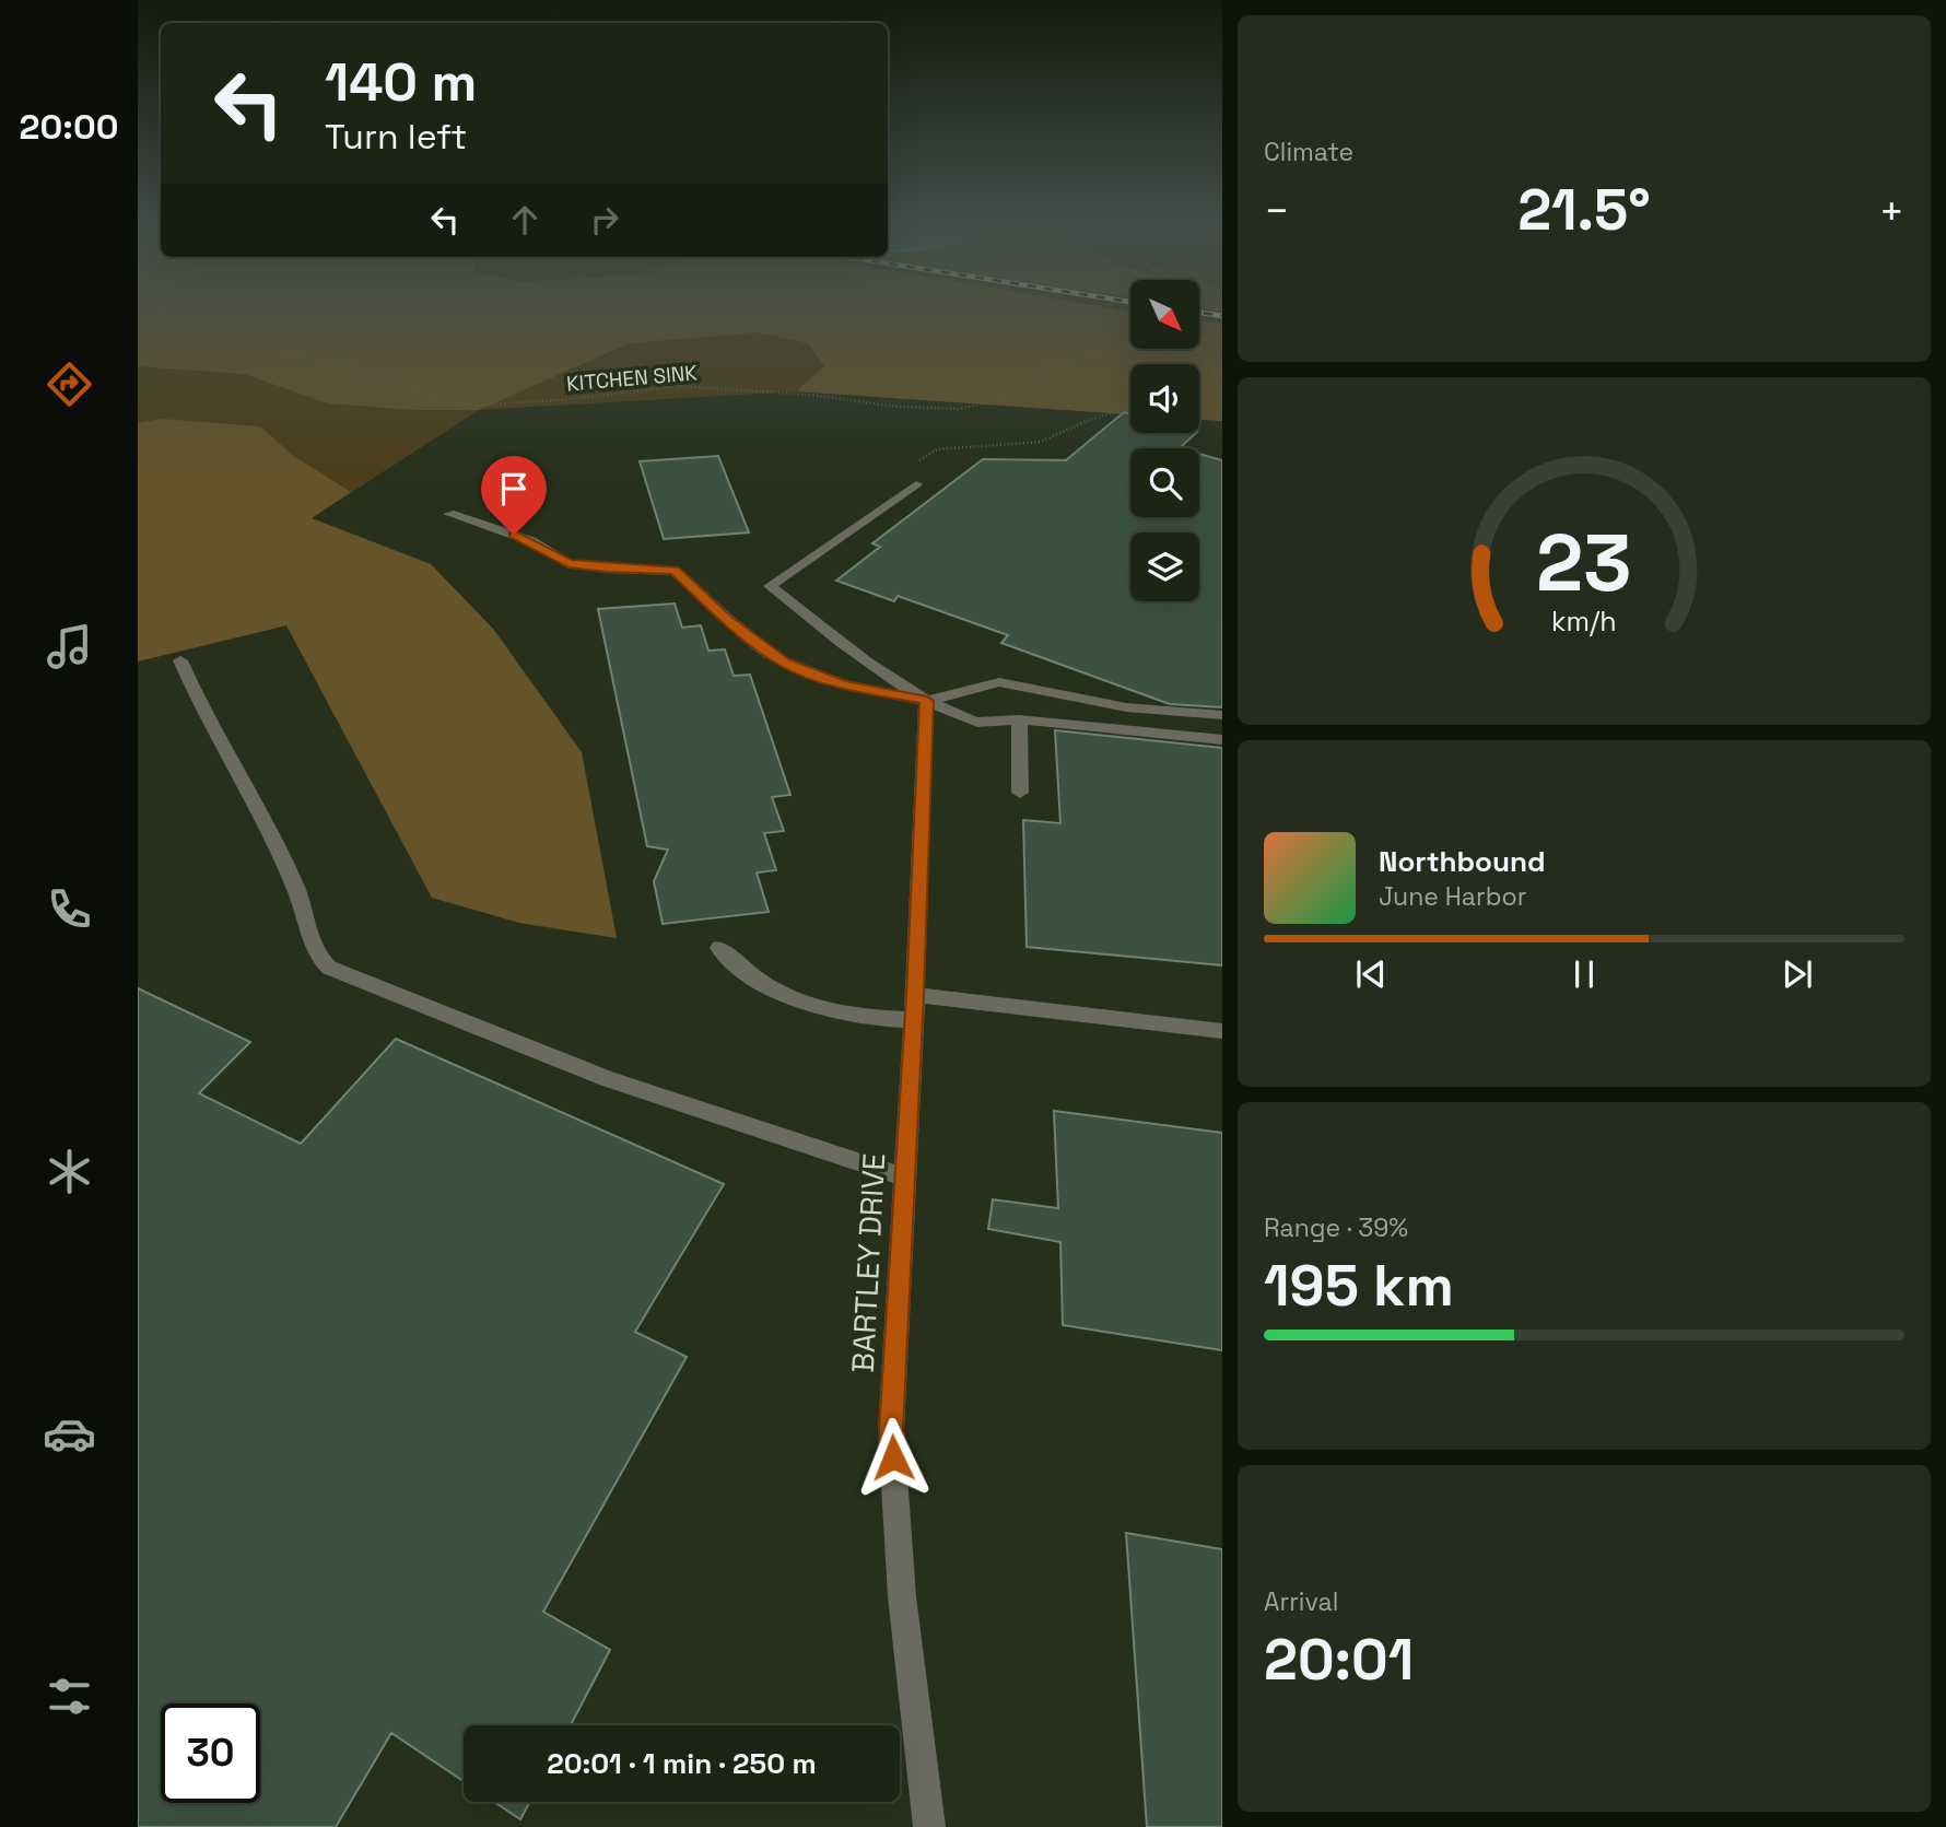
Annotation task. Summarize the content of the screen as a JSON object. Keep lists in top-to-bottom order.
{
  "streets": {
    "street": ["BARTLEY DRIVE"],
    "path": ["KITCHEN SINK"]
  },
  "north": "bottom right",
  "page": {
    "tabs": "20:00",
    "tile": [
      "Climate",
      ["Range · 39%", "195 km"],
      ["Arrival", "20:01"]
    ],
    "turn": ["140 m", "Turn left"],
    "heat": ["−", "21.5°", "+"],
    "song": ["Northbound", "June Harbor"],
    "limit": "30",
    "trip": "20:01 · 1 min · 250 m",
    "gauge": ["23", "km/h"]
  }
}
